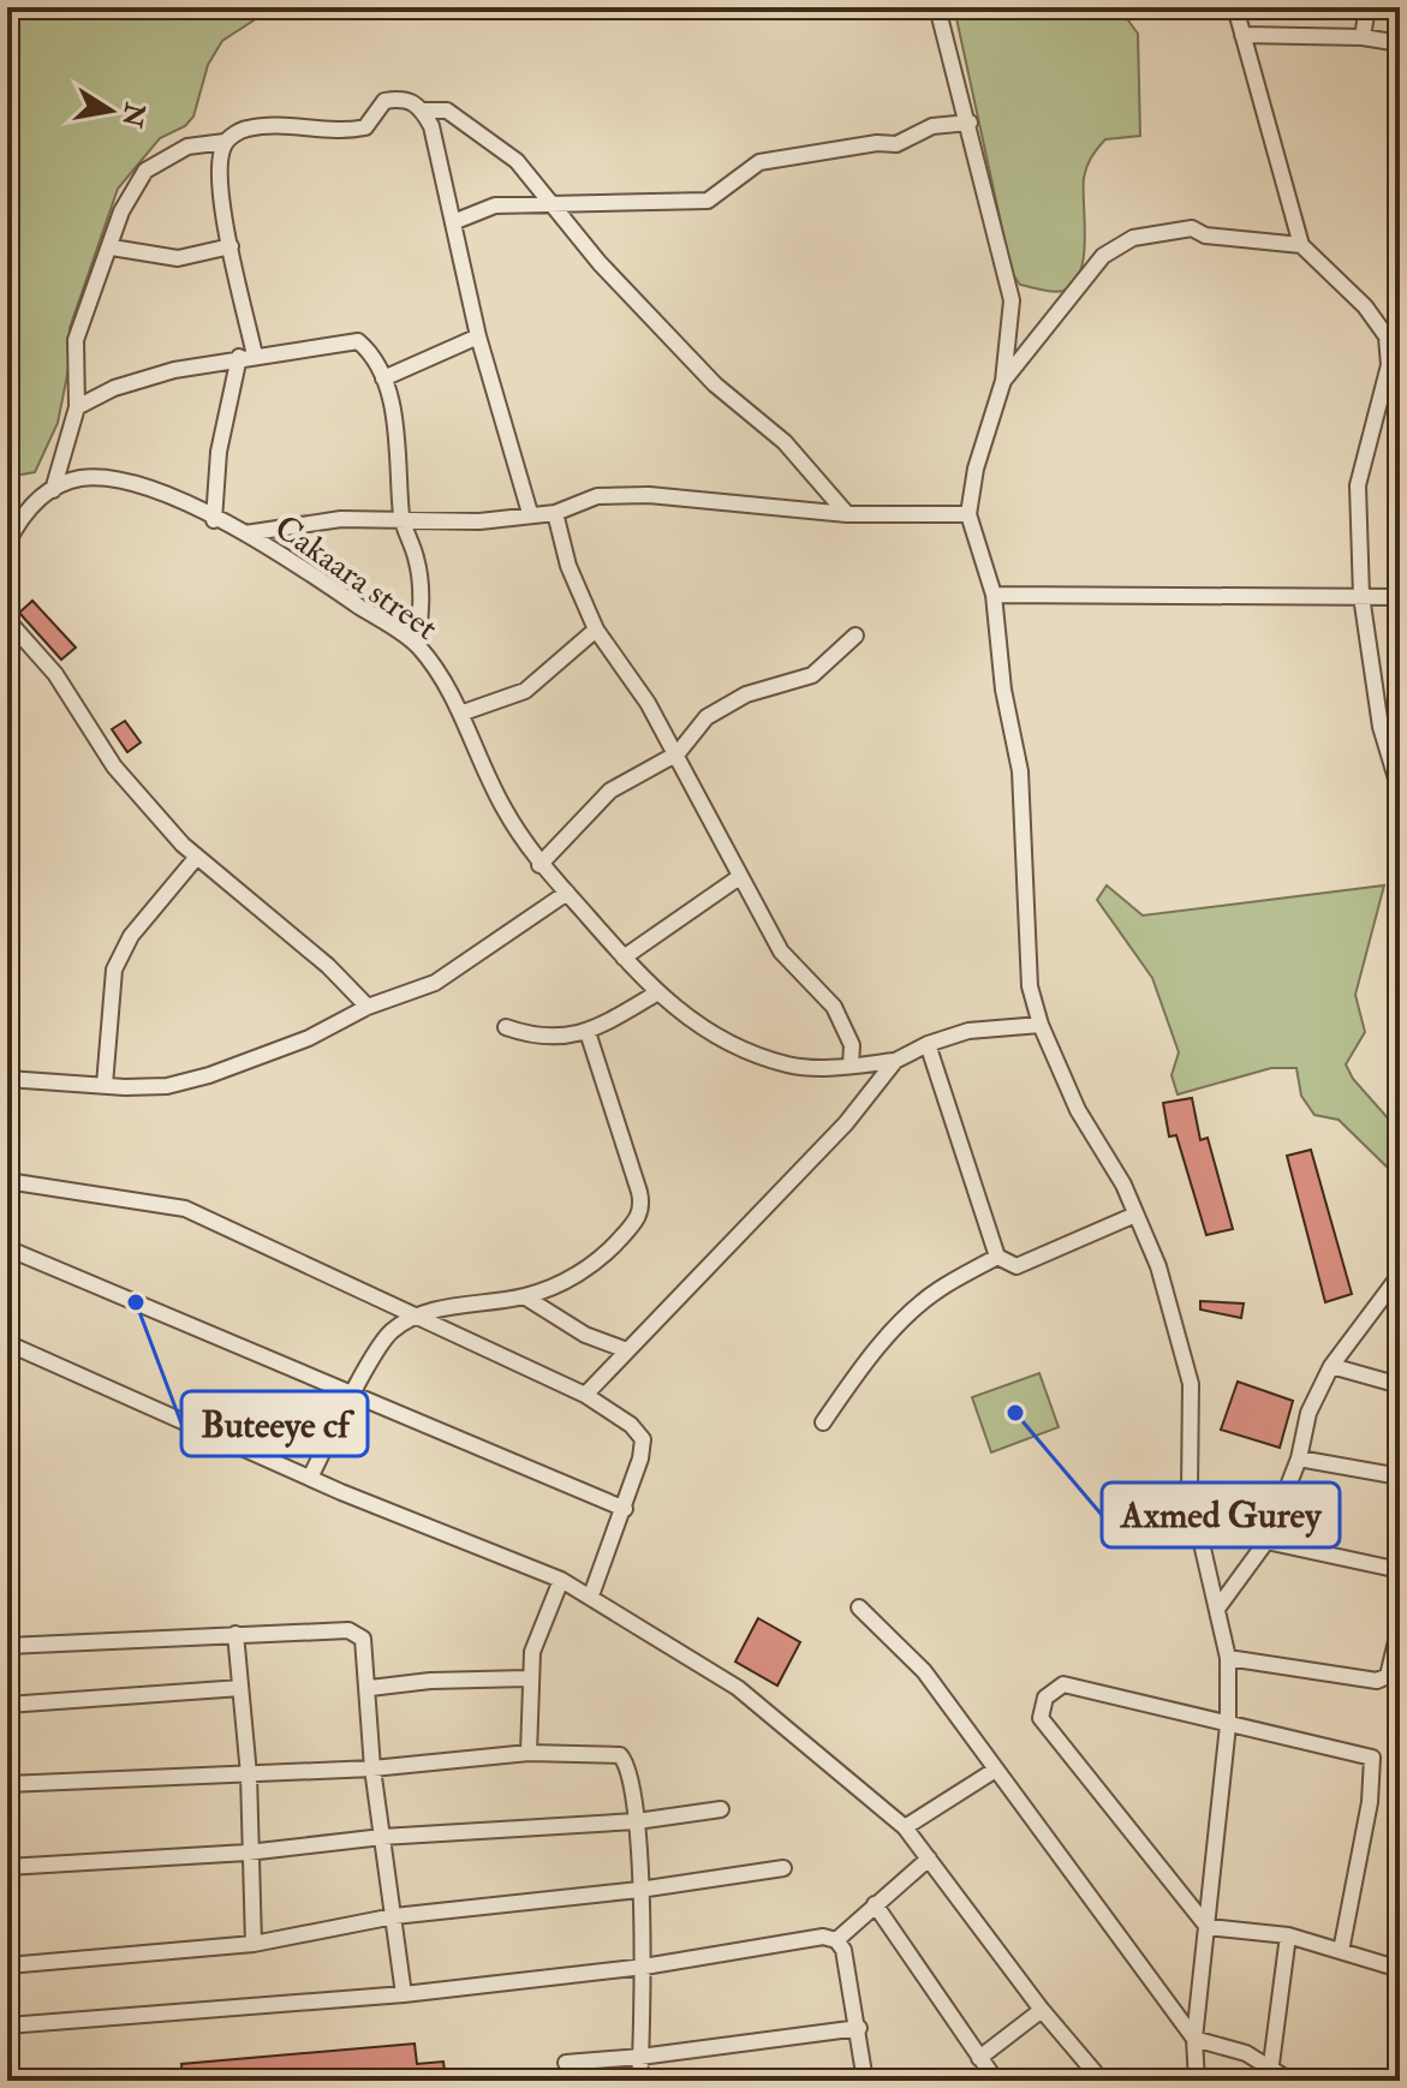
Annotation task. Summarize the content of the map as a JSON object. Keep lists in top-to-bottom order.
{
  "streets": {
    "street": ["Cakaara street"]
  },
  "places": ["Buteeye cf", "Axmed Gurey"],
  "north": "right"
}
